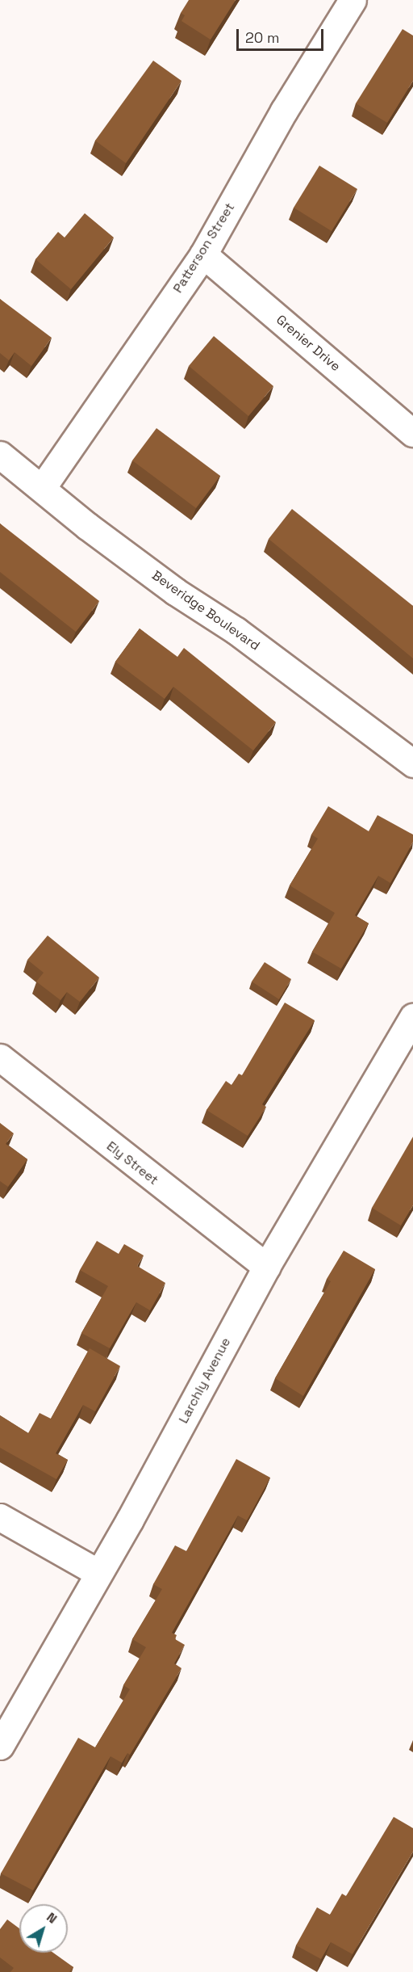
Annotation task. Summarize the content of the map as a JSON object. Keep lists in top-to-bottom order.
{
  "streets": {
    "street": [
      "Patterson Street",
      "Grenier Drive",
      "Beveridge Boulevard",
      "Ely Street",
      "Larchly Avenue"
    ]
  },
  "crossings": [
    ["Patterson Street", "Grenier Drive"],
    ["Patterson Street", "Beveridge Boulevard"],
    ["Ely Street", "Larchly Avenue"]
  ],
  "scale_bar": "20 m",
  "north": "top right"
}
